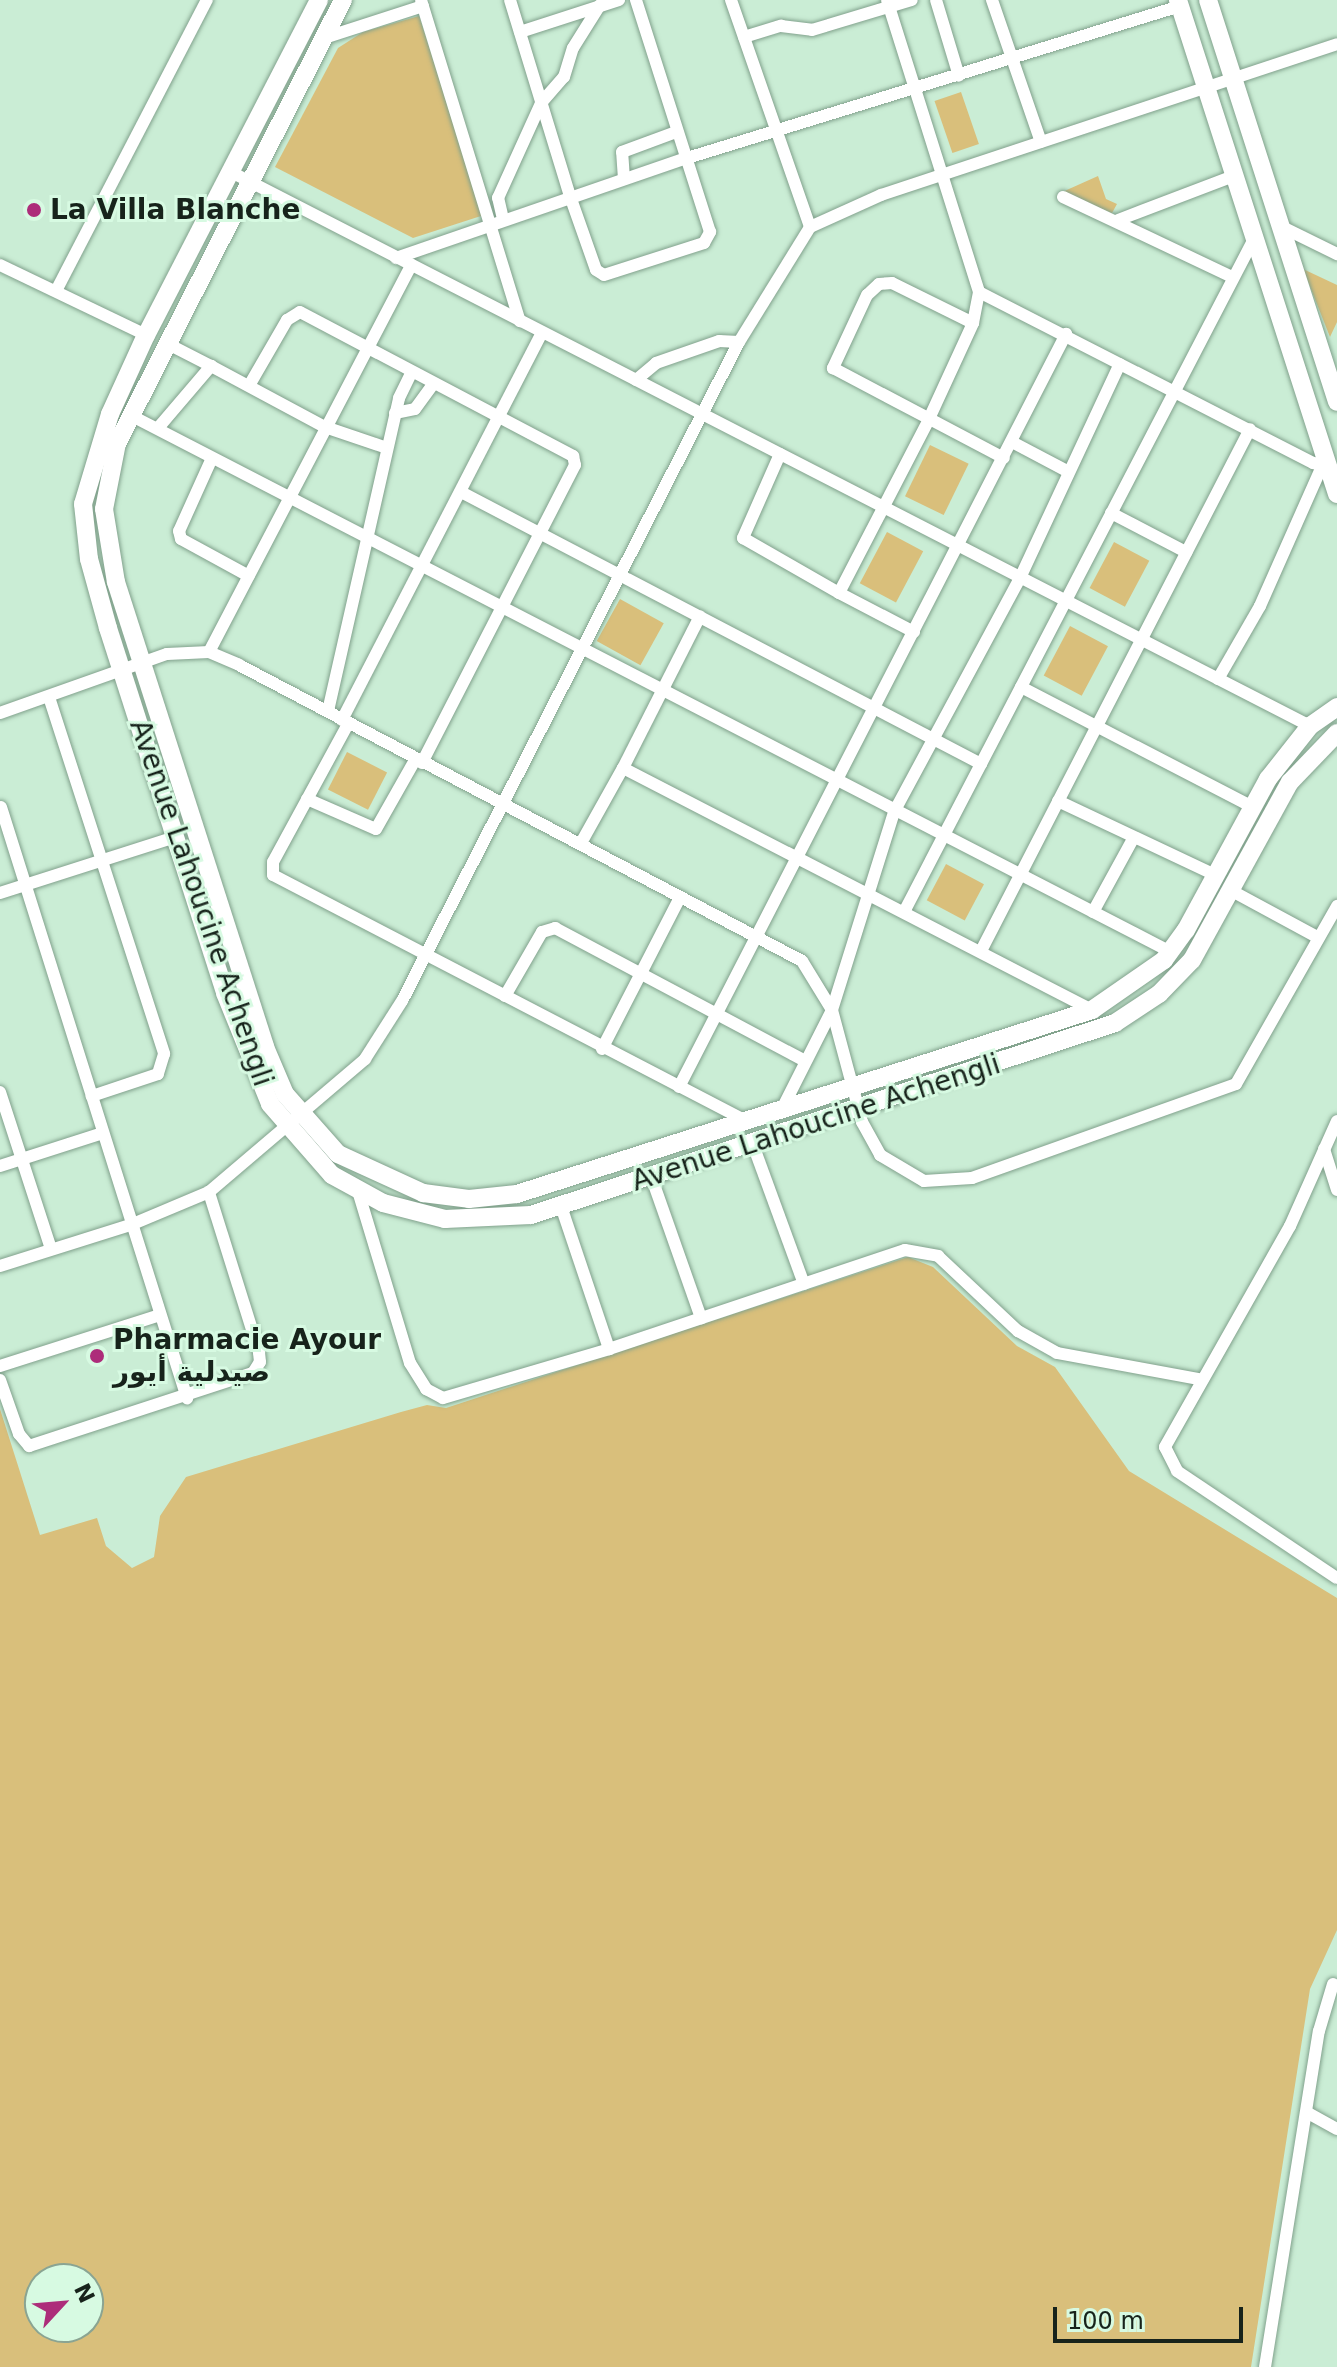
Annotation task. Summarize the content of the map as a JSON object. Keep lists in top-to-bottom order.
{
  "streets": {
    "street": ["Avenue Lahoucine Achengli"]
  },
  "places": ["La Villa Blanche", "Pharmacie Ayour صيدلية أيور"],
  "scale_bar": "100 m",
  "north": "top right"
}
